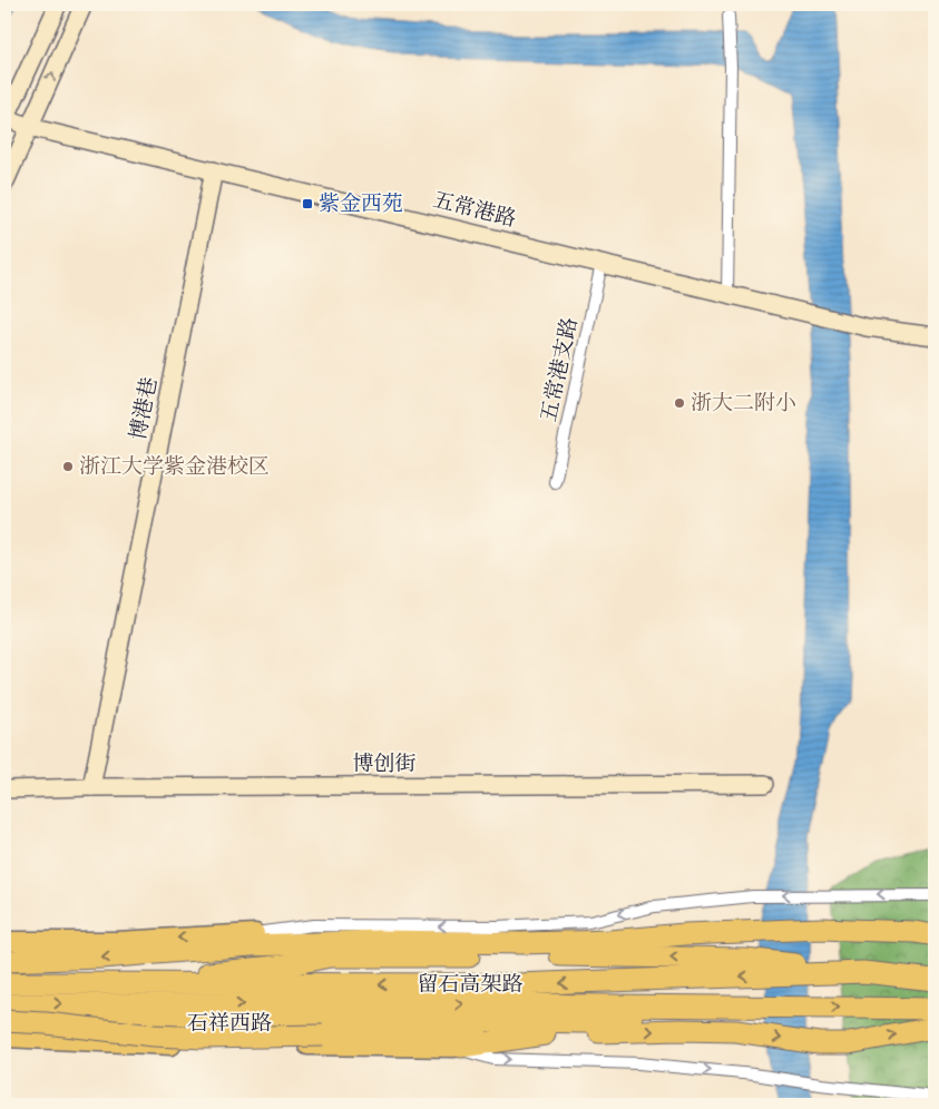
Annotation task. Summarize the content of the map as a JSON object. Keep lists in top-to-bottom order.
{
  "streets": {
    "highway": ["留石高架路"],
    "main road": ["石祥西路"],
    "street": [
      "五常港路",
      "五常港支路",
      "博港巷",
      "博创街"
    ]
  },
  "crossings": [
    ["五常港路", "五常港支路"],
    ["五常港路", "博港巷"],
    ["博港巷", "博创街"]
  ],
  "places": {
    "transit": ["紫金西苑"],
    "other": ["浙大二附小", "浙江大学紫金港校区"]
  }
}
